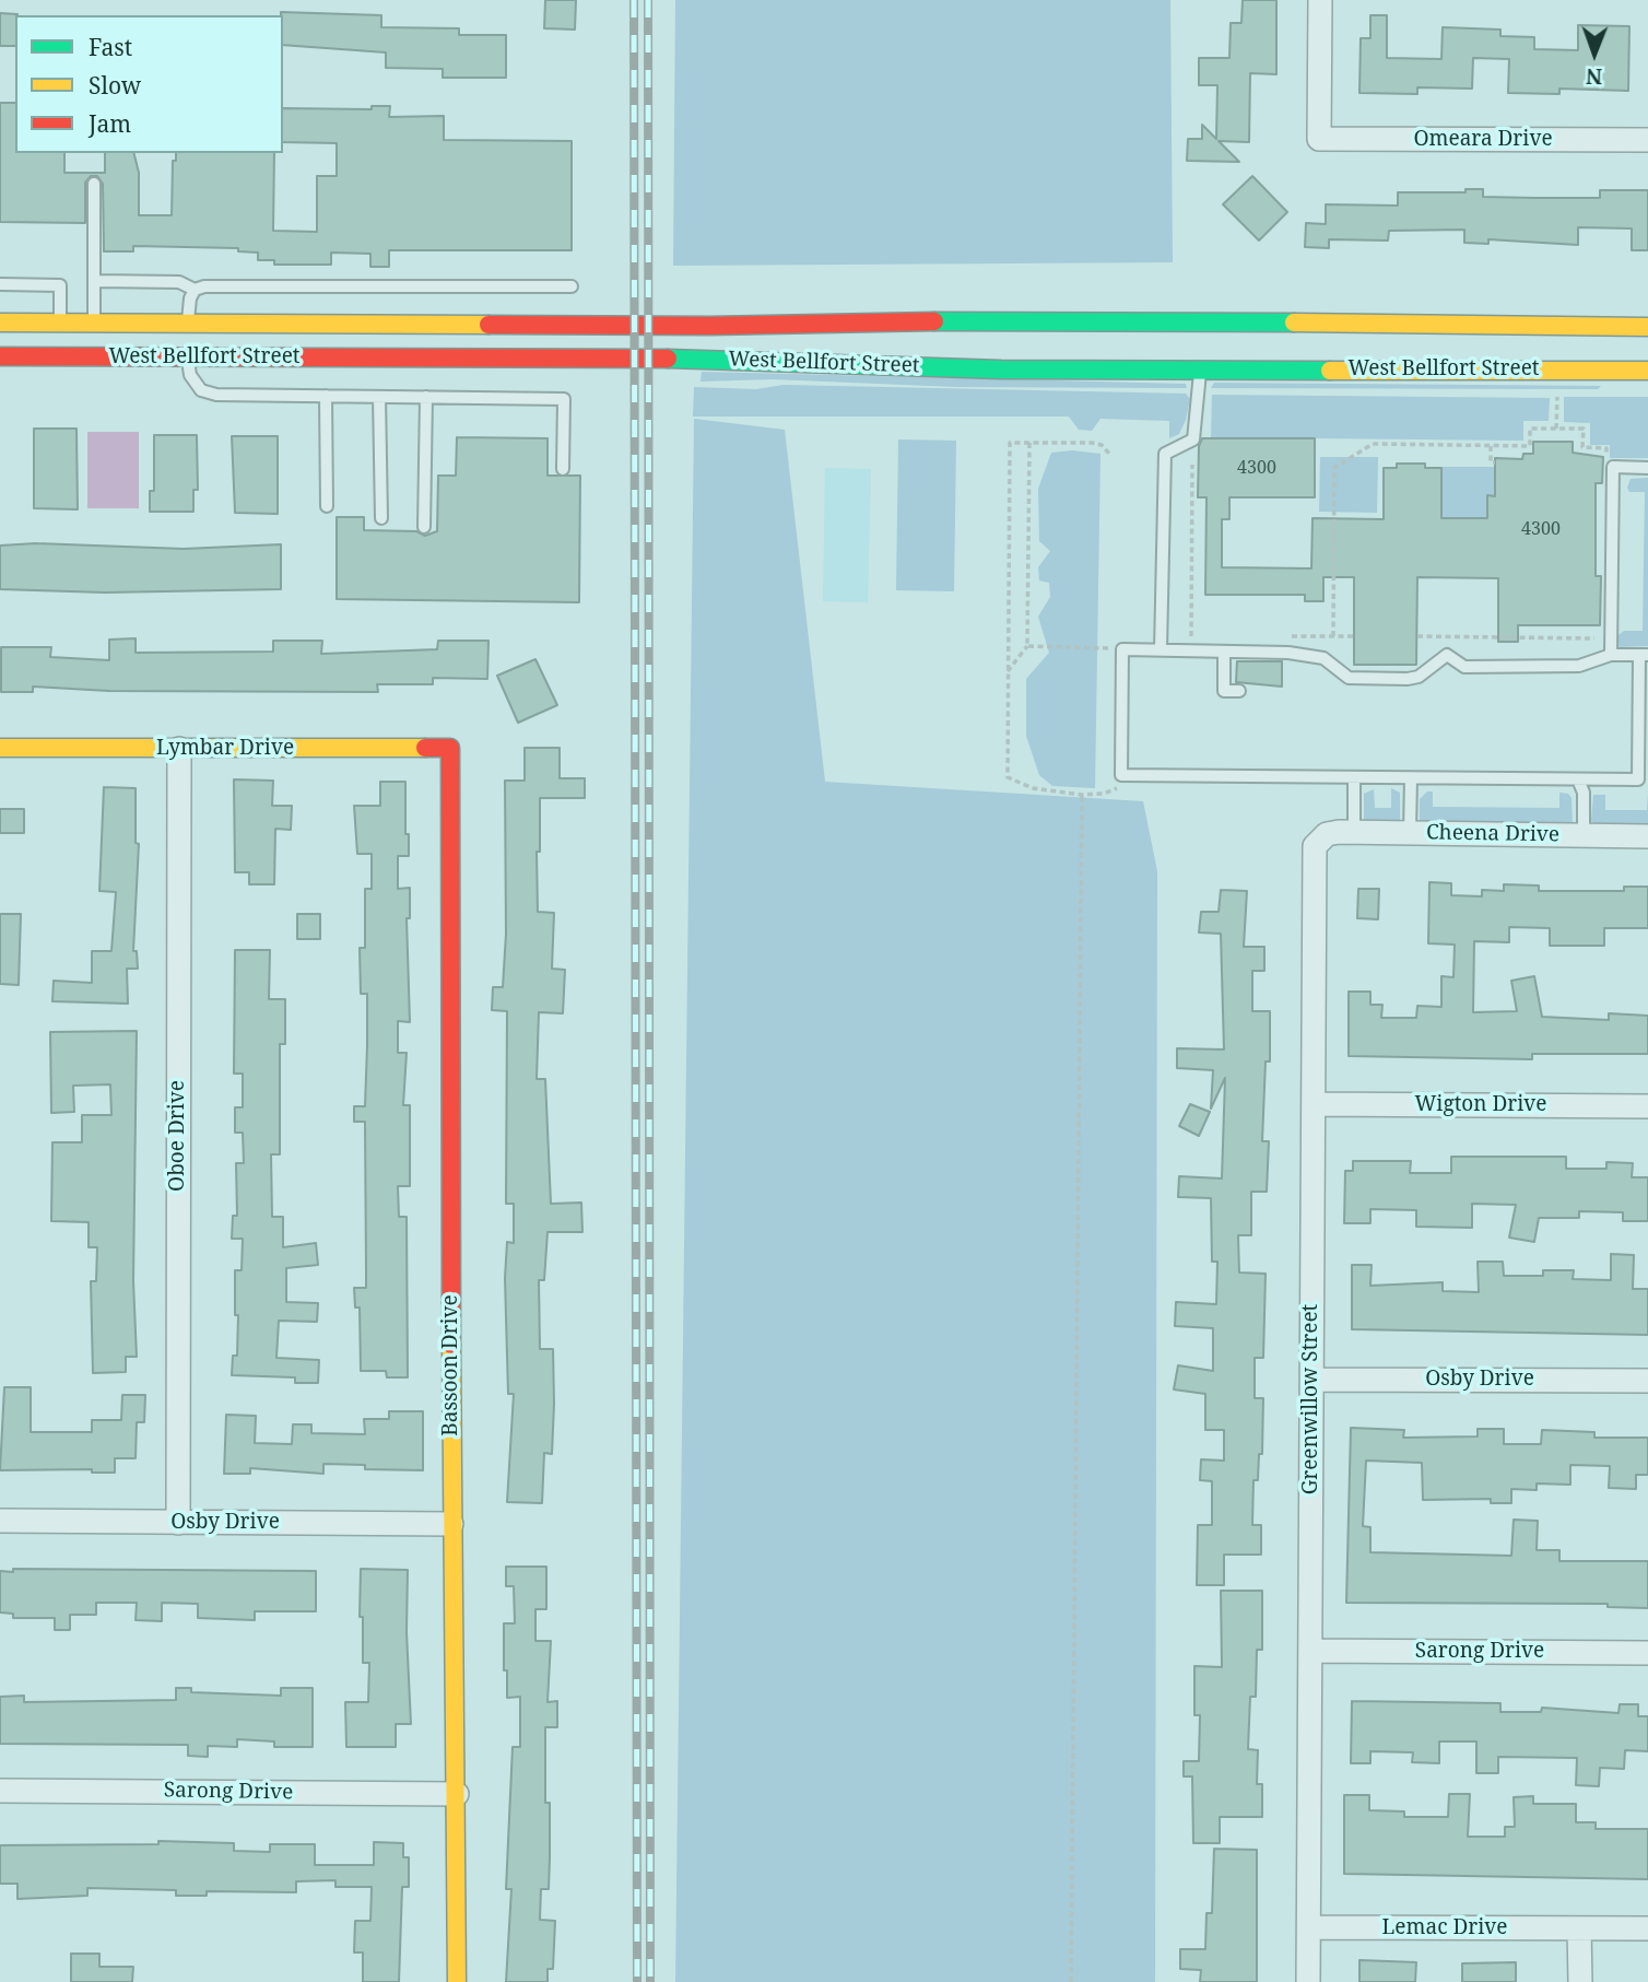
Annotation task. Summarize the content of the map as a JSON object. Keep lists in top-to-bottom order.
{
  "streets": {
    "main road": ["West Bellfort Street", "Lymbar Drive", "Bassoon Drive"],
    "street": [
      "Omeara Drive",
      "Cheena Drive",
      "Wigton Drive",
      "Oboe Drive",
      "Osby Drive",
      "Greenwillow Street",
      "Sarong Drive",
      "Lemac Drive"
    ]
  },
  "crossings": [
    ["Lymbar Drive", "Oboe Drive"],
    ["Lymbar Drive", "Bassoon Drive"],
    ["Cheena Drive", "Greenwillow Street"],
    ["Wigton Drive", "Greenwillow Street"],
    ["Oboe Drive", "Osby Drive"],
    ["Bassoon Drive", "Osby Drive"],
    ["Bassoon Drive", "Sarong Drive"],
    ["Osby Drive", "Greenwillow Street"],
    ["Greenwillow Street", "Sarong Drive"],
    ["Greenwillow Street", "Lemac Drive"]
  ],
  "house_numbers": ["4300", "4300"],
  "legend": ["Fast", "Slow", "Jam"],
  "north": "bottom"
}
